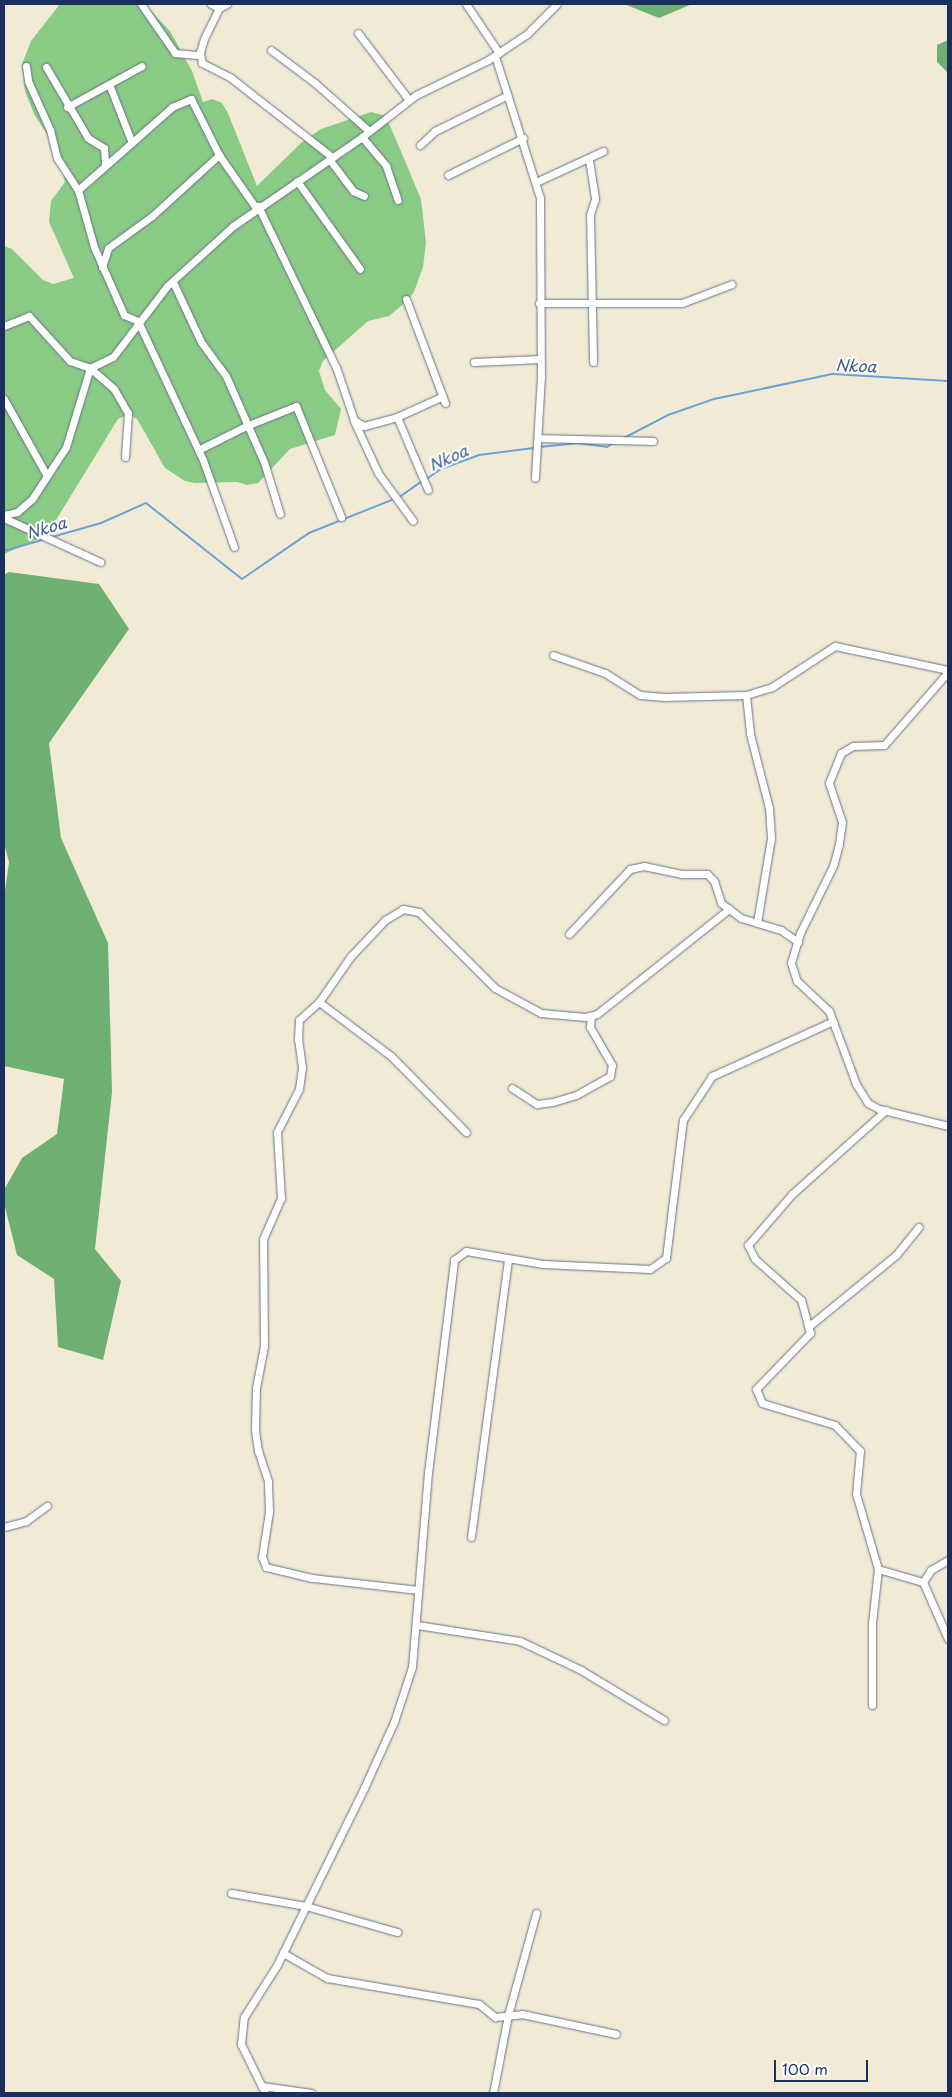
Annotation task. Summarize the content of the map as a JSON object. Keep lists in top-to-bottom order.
{
  "water": ["Nkoa"],
  "scale_bar": "100 m"
}
